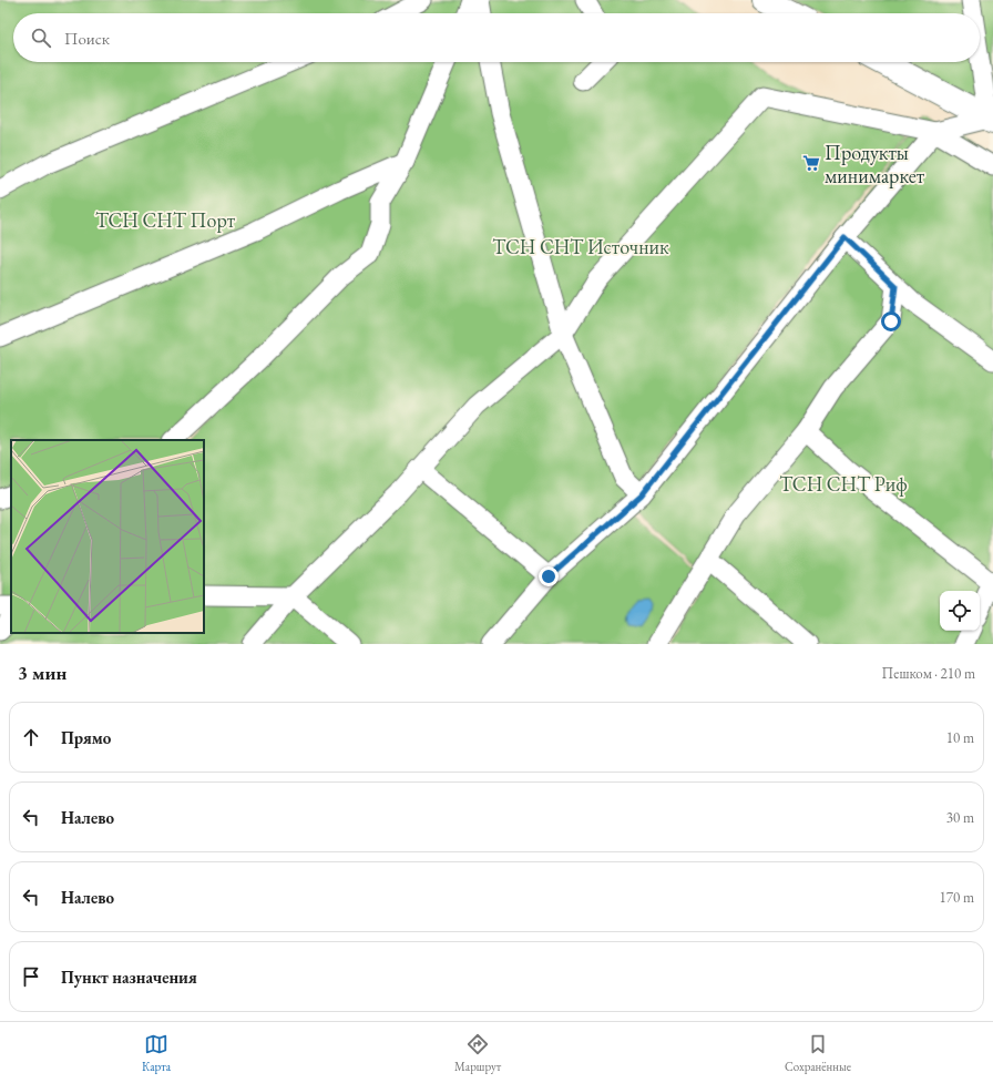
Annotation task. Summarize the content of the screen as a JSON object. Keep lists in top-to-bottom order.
{
  "parks": ["ТСН СНТ Порт", "ТСН СНТ Источник", "ТСН СНТ Риф"],
  "places": {
    "supermarket": ["Продукты минимаркет"]
  },
  "page": {
    "search": "Поиск",
    "heading": ["3 мин", "Пешком · 210 m"],
    "list": [
      ["Прямо", "10 m"],
      ["Налево", "30 m"],
      ["Налево", "170 m"],
      "Пункт назначения"
    ],
    "nav": ["Карта", "Маршрут", "Сохранённые"]
  }
}
